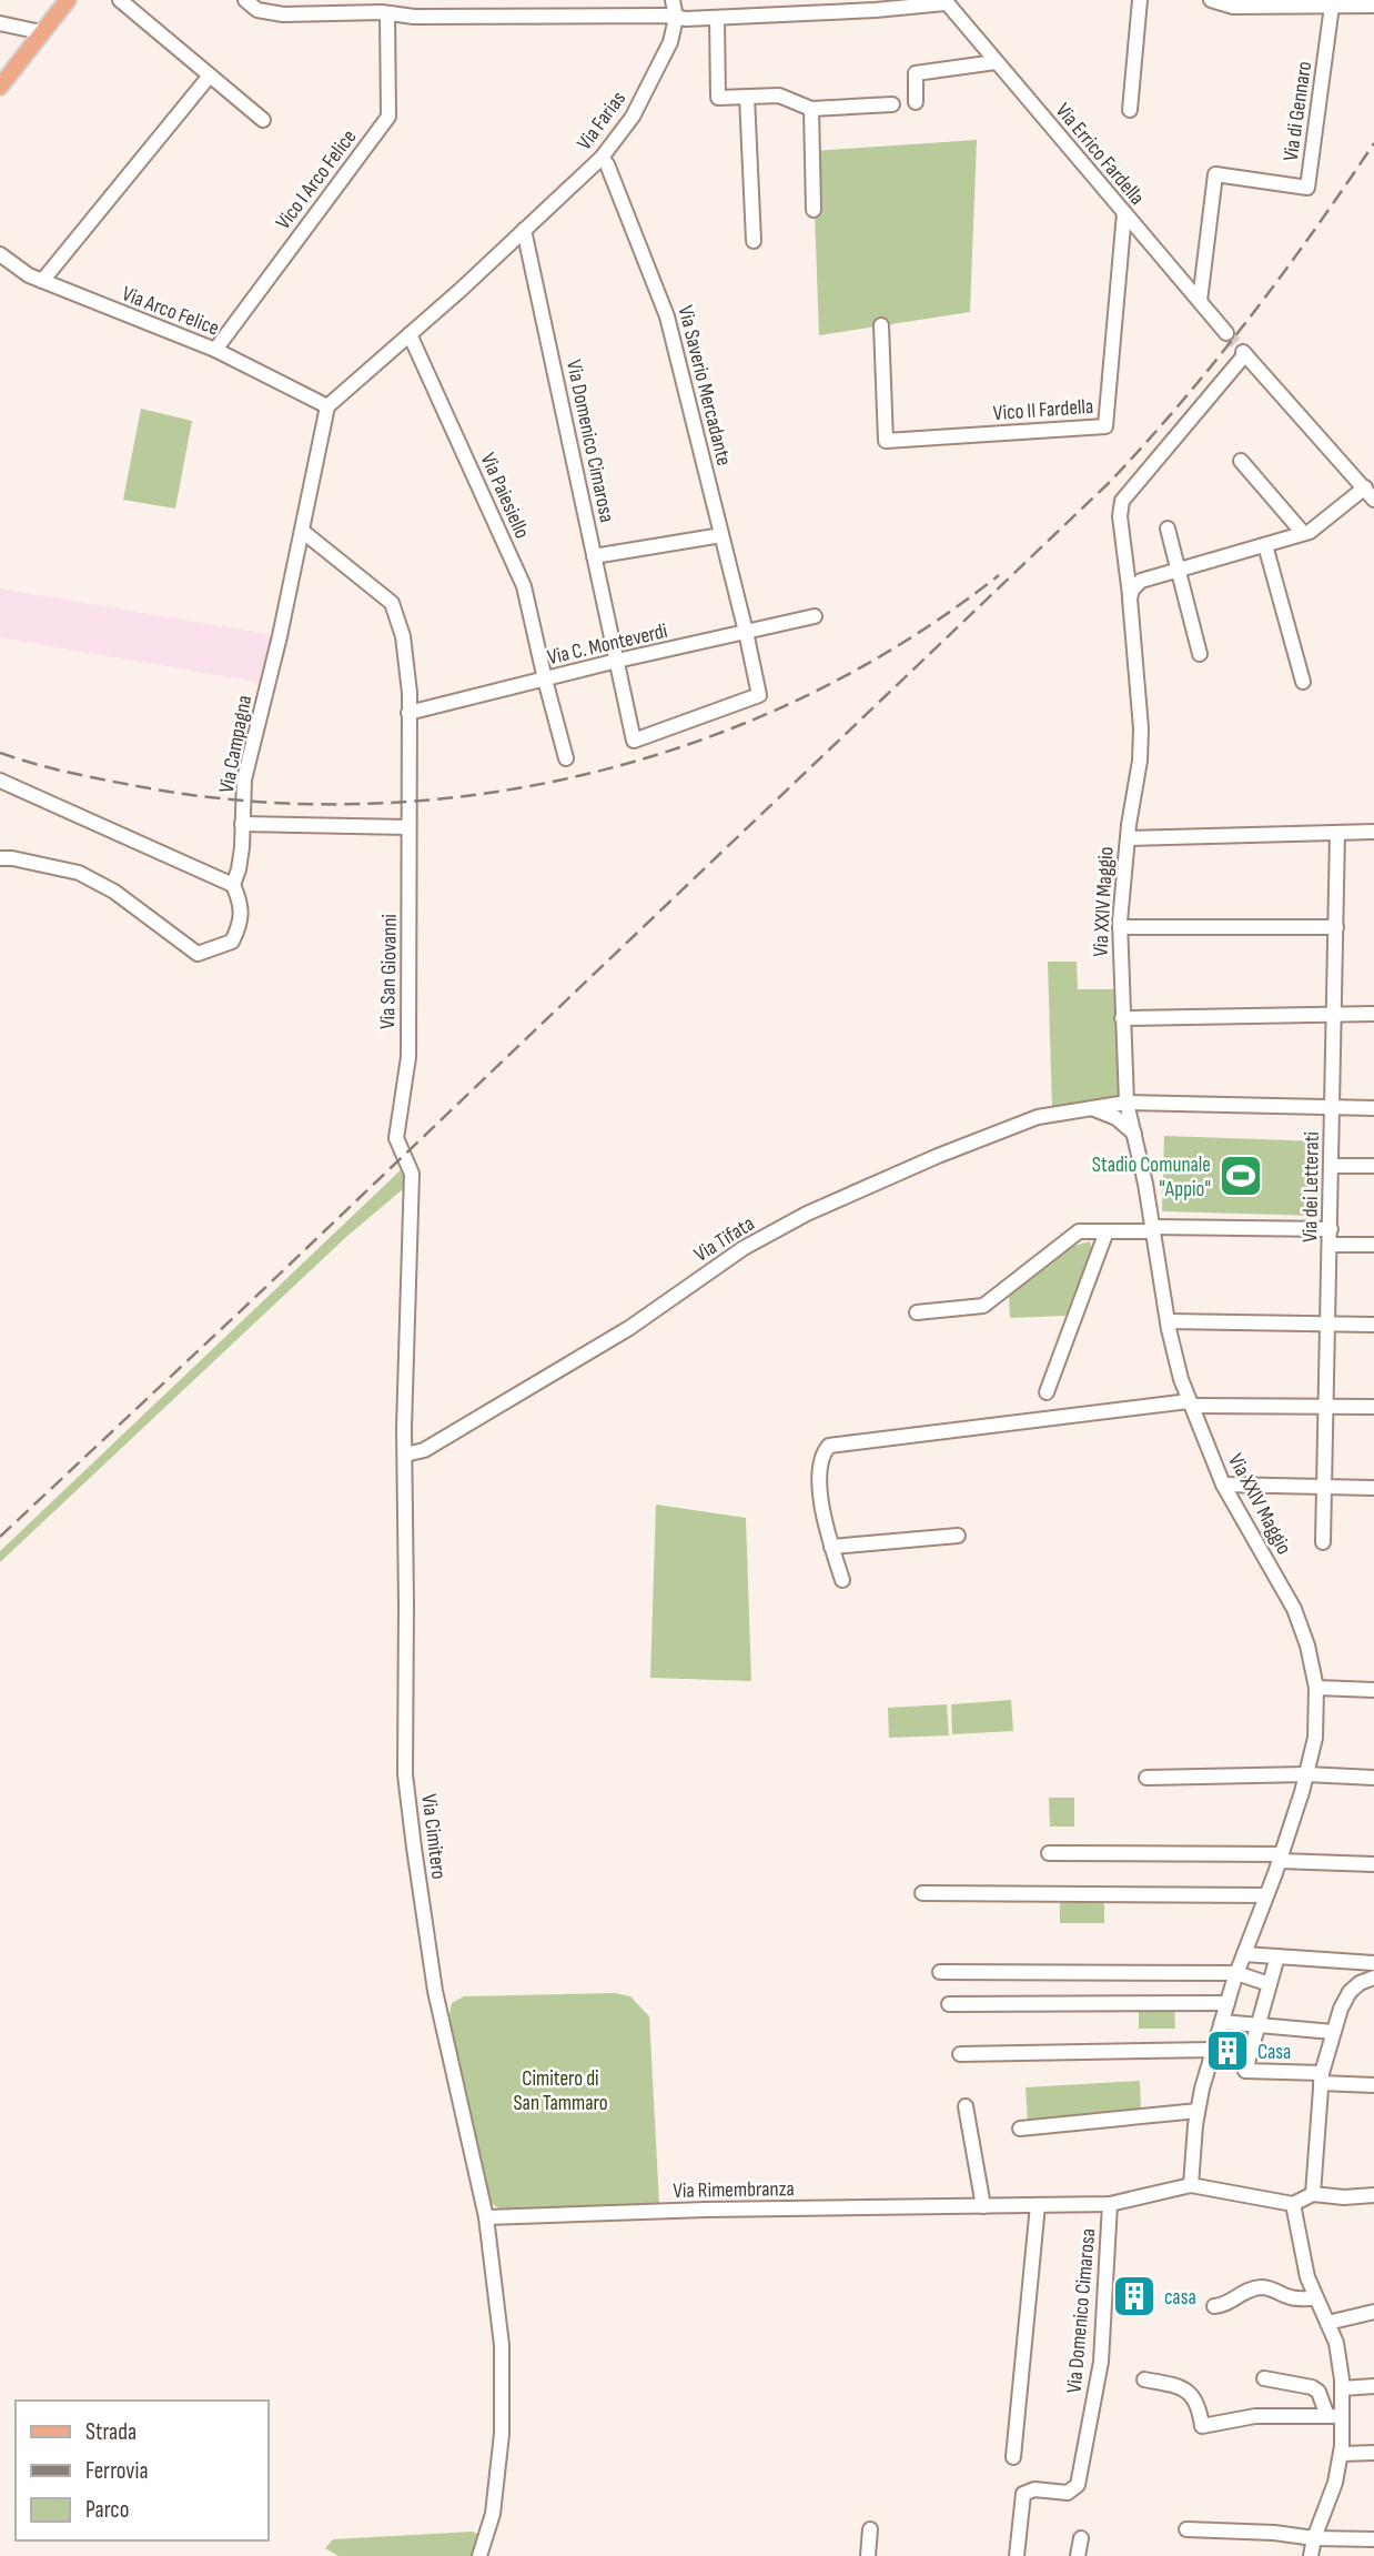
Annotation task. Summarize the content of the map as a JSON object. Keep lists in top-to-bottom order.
{
  "streets": {
    "street": [
      "Via di Gennaro",
      "Via Farias",
      "Via Errico Fardella",
      "Vico I Arco Felice",
      "Via Arco Felice",
      "Via Saverio Mercadante",
      "Vico II Fardella",
      "Via Domenico Cimarosa",
      "Via Paiesiello",
      "Via C. Monteverdi",
      "Via Campagna",
      "Via XXIV Maggio",
      "Via San Giovanni",
      "Via dei Letterati",
      "Via Tifata",
      "Via Cimitero",
      "Via Rimembranza"
    ]
  },
  "crossings": [
    ["Via di Gennaro", "Via Errico Fardella"],
    ["Via Farias", "Via Arco Felice"],
    ["Via Farias", "Via Saverio Mercadante"],
    ["Via Farias", "Via Domenico Cimarosa"],
    ["Via Farias", "Via Paiesiello"],
    ["Via Farias", "Via Campagna"],
    ["Via Errico Fardella", "Vico II Fardella"],
    ["Vico I Arco Felice", "Via Arco Felice"],
    ["Via Arco Felice", "Via Campagna"],
    ["Via Saverio Mercadante", "Via Domenico Cimarosa"],
    ["Via Saverio Mercadante", "Via C. Monteverdi"],
    ["Via Domenico Cimarosa", "Via C. Monteverdi"],
    ["Via Domenico Cimarosa", "Via Rimembranza"],
    ["Via Paiesiello", "Via C. Monteverdi"],
    ["Via C. Monteverdi", "Via San Giovanni"],
    ["Via Campagna", "Via San Giovanni"],
    ["Via XXIV Maggio", "Via Tifata"],
    ["Via XXIV Maggio", "Via Rimembranza"],
    ["Via San Giovanni", "Via Tifata"],
    ["Via San Giovanni", "Via Cimitero"],
    ["Via dei Letterati", "Via Tifata"],
    ["Via Tifata", "Via Cimitero"],
    ["Via Cimitero", "Via Rimembranza"]
  ],
  "parks": ["Cimitero di San Tammaro"],
  "places": {
    "sports": ["Stadio Comunale \"Appio\""],
    "building": ["Casa", "casa"]
  },
  "legend": ["Strada", "Ferrovia", "Parco"]
}
